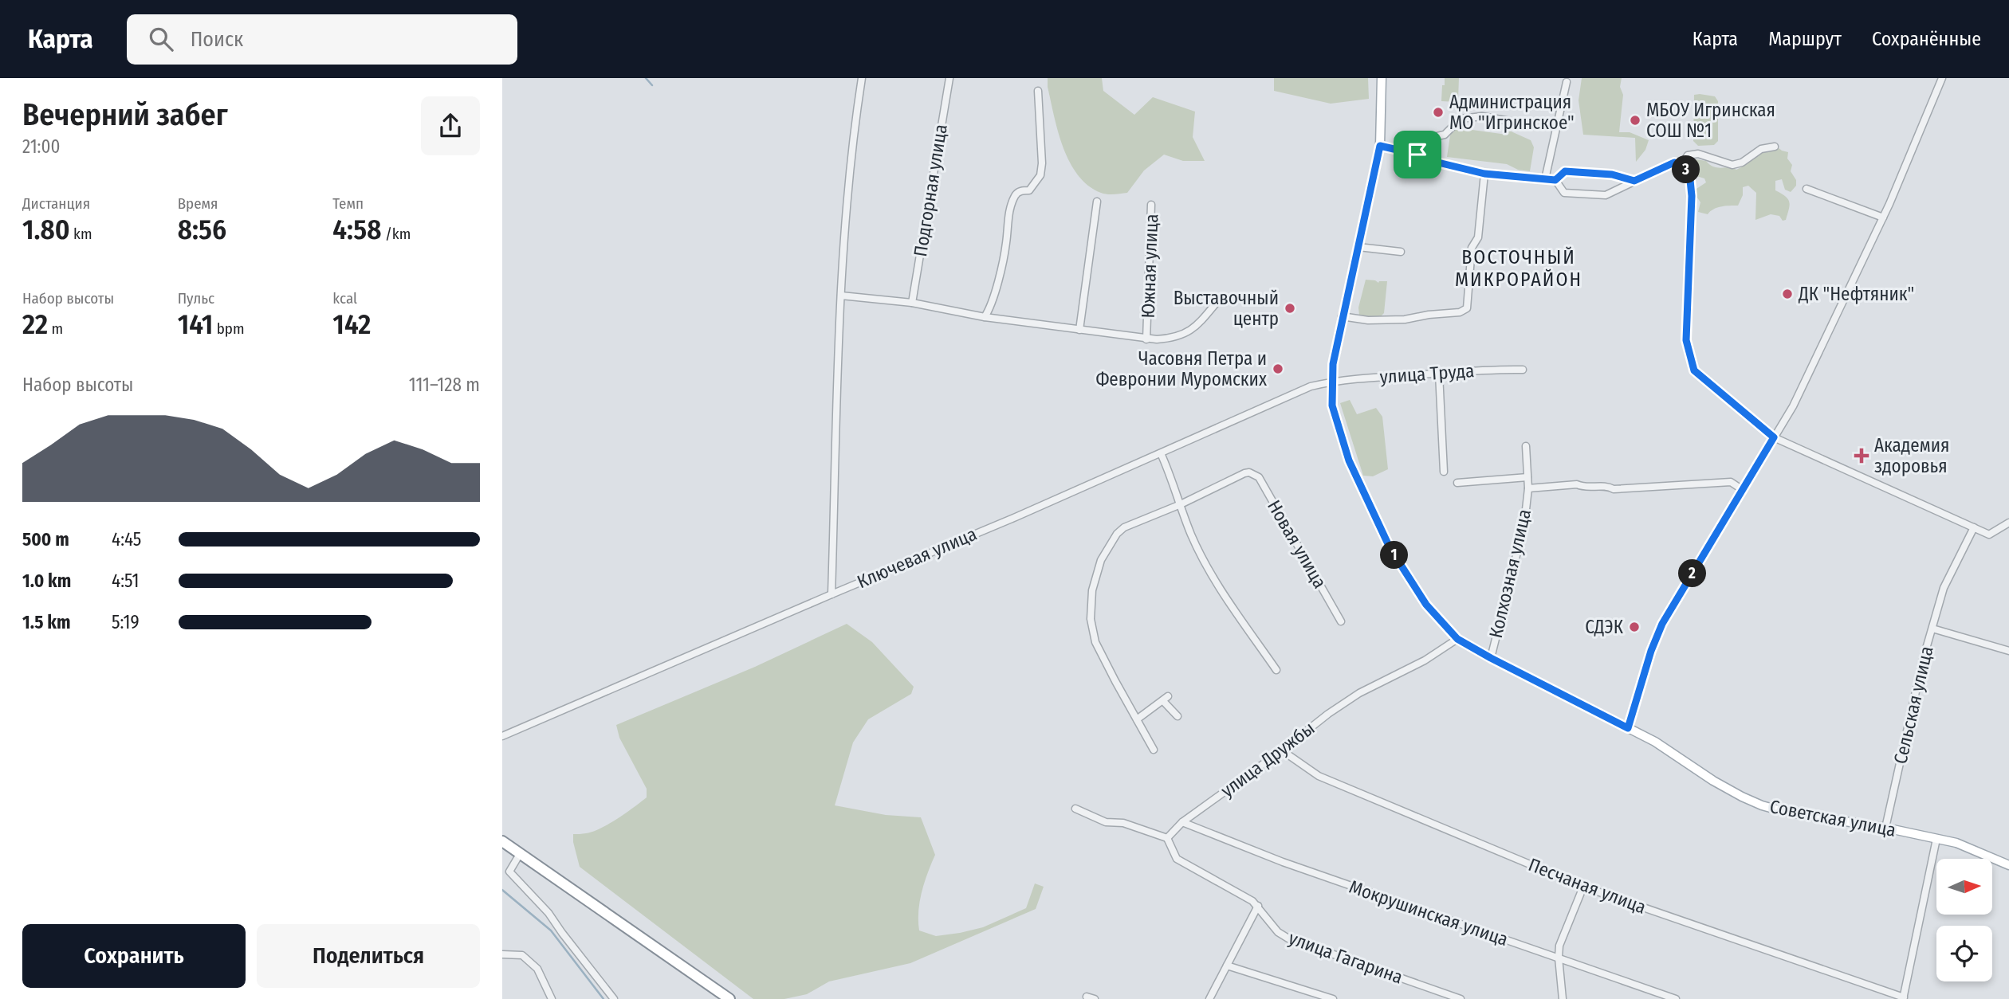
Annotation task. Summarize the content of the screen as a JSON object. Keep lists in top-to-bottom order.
{
  "streets": {
    "main road": ["Советская улица"],
    "street": [
      "Подгорная улица",
      "Южная улица",
      "улица Труда",
      "Новая улица",
      "Ключевая улица",
      "Колхозная улица",
      "Сельская улица",
      "улица Дружбы",
      "Песчаная улица",
      "Мокрушинская улица",
      "улица Гагарина"
    ]
  },
  "crossings": [
    ["улица Труда", "Ключевая улица"],
    ["улица Труда", "Советская улица"],
    ["Ключевая улица", "Советская улица"],
    ["Колхозная улица", "Советская улица"],
    ["Сельская улица", "Советская улица"],
    ["улица Дружбы", "Советская улица"],
    ["улица Дружбы", "Песчаная улица"],
    ["улица Дружбы", "Мокрушинская улица"],
    ["улица Дружбы", "улица Гагарина"]
  ],
  "districts": ["ВОСТОЧНЫЙ МИКРОРАЙОН"],
  "places": {
    "other": [
      "Администрация МО \"Игринское\"",
      "МБОУ Игринская СОШ №1",
      "ДК \"Нефтяник\"",
      "Выставочный центр",
      "Часовня Петра и Февронии Муромских",
      "СДЭК"
    ],
    "health": ["Академия здоровья"]
  },
  "north": "right",
  "page": {
    "header": "Карта",
    "search": "Поиск",
    "nav": ["Карта", "Маршрут", "Сохранённые"],
    "heading": ["Вечерний забег", "21:00"],
    "pins": ["3", "1", "2"],
    "stats": [
      ["Дистанция", "1.80 km"],
      ["Время", "8:56"],
      ["Темп", "4:58 /km"],
      ["Набор высоты", "22 m"],
      ["Пульс", "141 bpm"],
      ["kcal", "142"]
    ],
    "chart": ["Набор высоты", "111–128 m"],
    "list": [
      {
        "name": "500 m",
        "note": "4:45"
      },
      {
        "name": "1.0 km",
        "note": "4:51"
      },
      {
        "name": "1.5 km",
        "note": "5:19"
      }
    ],
    "buttons": ["Сохранить", "Поделиться"]
  }
}
